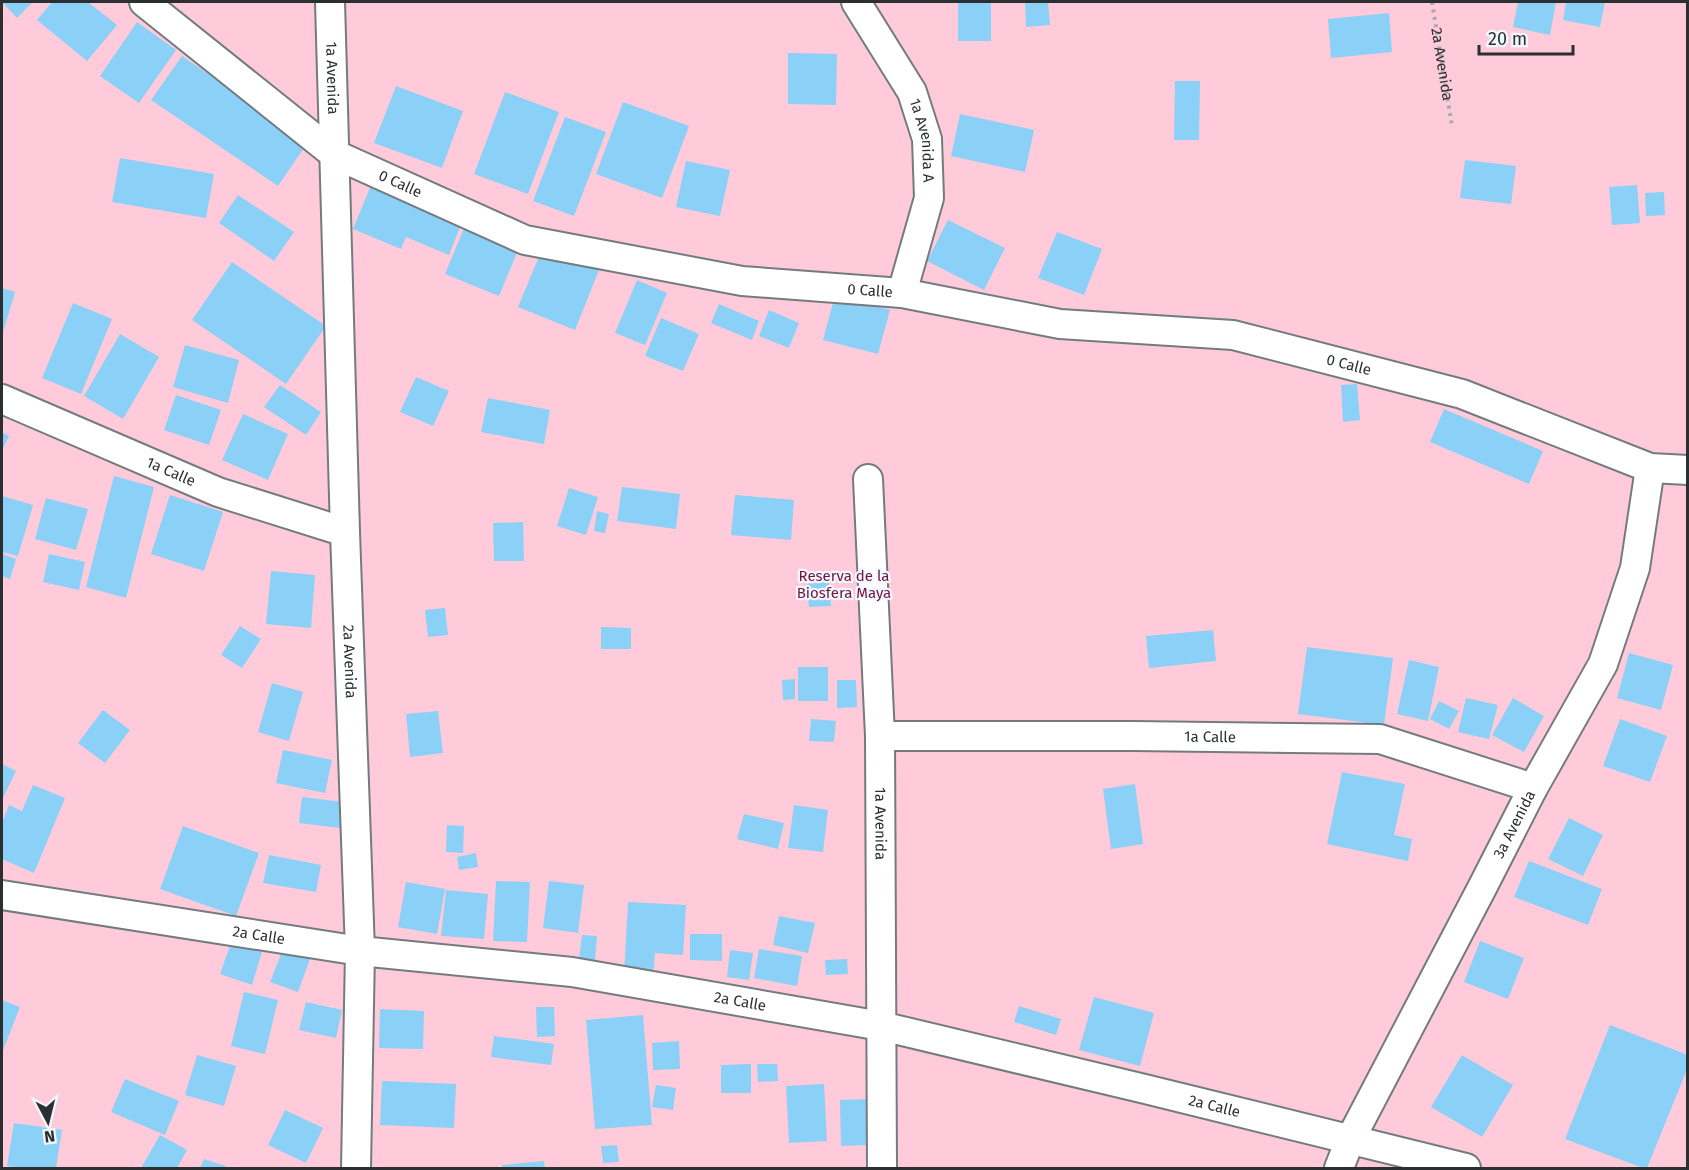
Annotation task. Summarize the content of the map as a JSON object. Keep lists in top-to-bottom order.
{
  "streets": {
    "street": [
      "2a Avenida",
      "1a Avenida",
      "1a Avenida A",
      "0 Calle",
      "1a Calle",
      "3a Avenida",
      "2a Calle"
    ]
  },
  "crossings": [
    ["2a Avenida", "1a Avenida"],
    ["2a Avenida", "0 Calle"],
    ["2a Avenida", "1a Calle"],
    ["2a Avenida", "2a Calle"],
    ["1a Avenida", "0 Calle"],
    ["1a Avenida", "1a Calle"],
    ["1a Avenida", "2a Calle"],
    ["1a Avenida A", "0 Calle"],
    ["0 Calle", "3a Avenida"],
    ["1a Calle", "3a Avenida"],
    ["3a Avenida", "2a Calle"]
  ],
  "parks": ["Reserva de la Biosfera Maya"],
  "scale_bar": "20 m",
  "north": "bottom"
}
